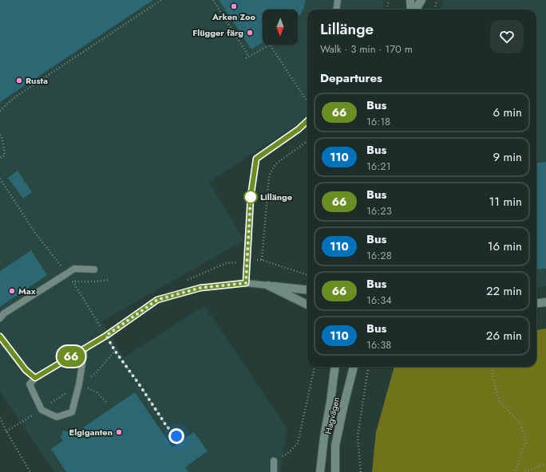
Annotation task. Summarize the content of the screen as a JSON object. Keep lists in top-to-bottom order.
{
  "streets": {
    "street": ["Hagvägen"]
  },
  "places": [
    "Arken Zoo",
    "Flügger färg",
    "Rusta",
    "Lillänge",
    "Max",
    "Elgiganten"
  ],
  "lines": ["bus line 66"],
  "north": "bottom",
  "page": {
    "on_map": "66",
    "heading": [
      ["Lillänge", "Walk · 3 min · 170 m"],
      "Departures"
    ],
    "list": [
      {
        "mark": "66",
        "name": "Bus",
        "note": "16:18",
        "value": "6 min"
      },
      {
        "mark": "110",
        "name": "Bus",
        "note": "16:21",
        "value": "9 min"
      },
      {
        "mark": "66",
        "name": "Bus",
        "note": "16:23",
        "value": "11 min"
      },
      {
        "mark": "110",
        "name": "Bus",
        "note": "16:28",
        "value": "16 min"
      },
      {
        "mark": "66",
        "name": "Bus",
        "note": "16:34",
        "value": "22 min"
      },
      {
        "mark": "110",
        "name": "Bus",
        "note": "16:38",
        "value": "26 min"
      }
    ]
  }
}
